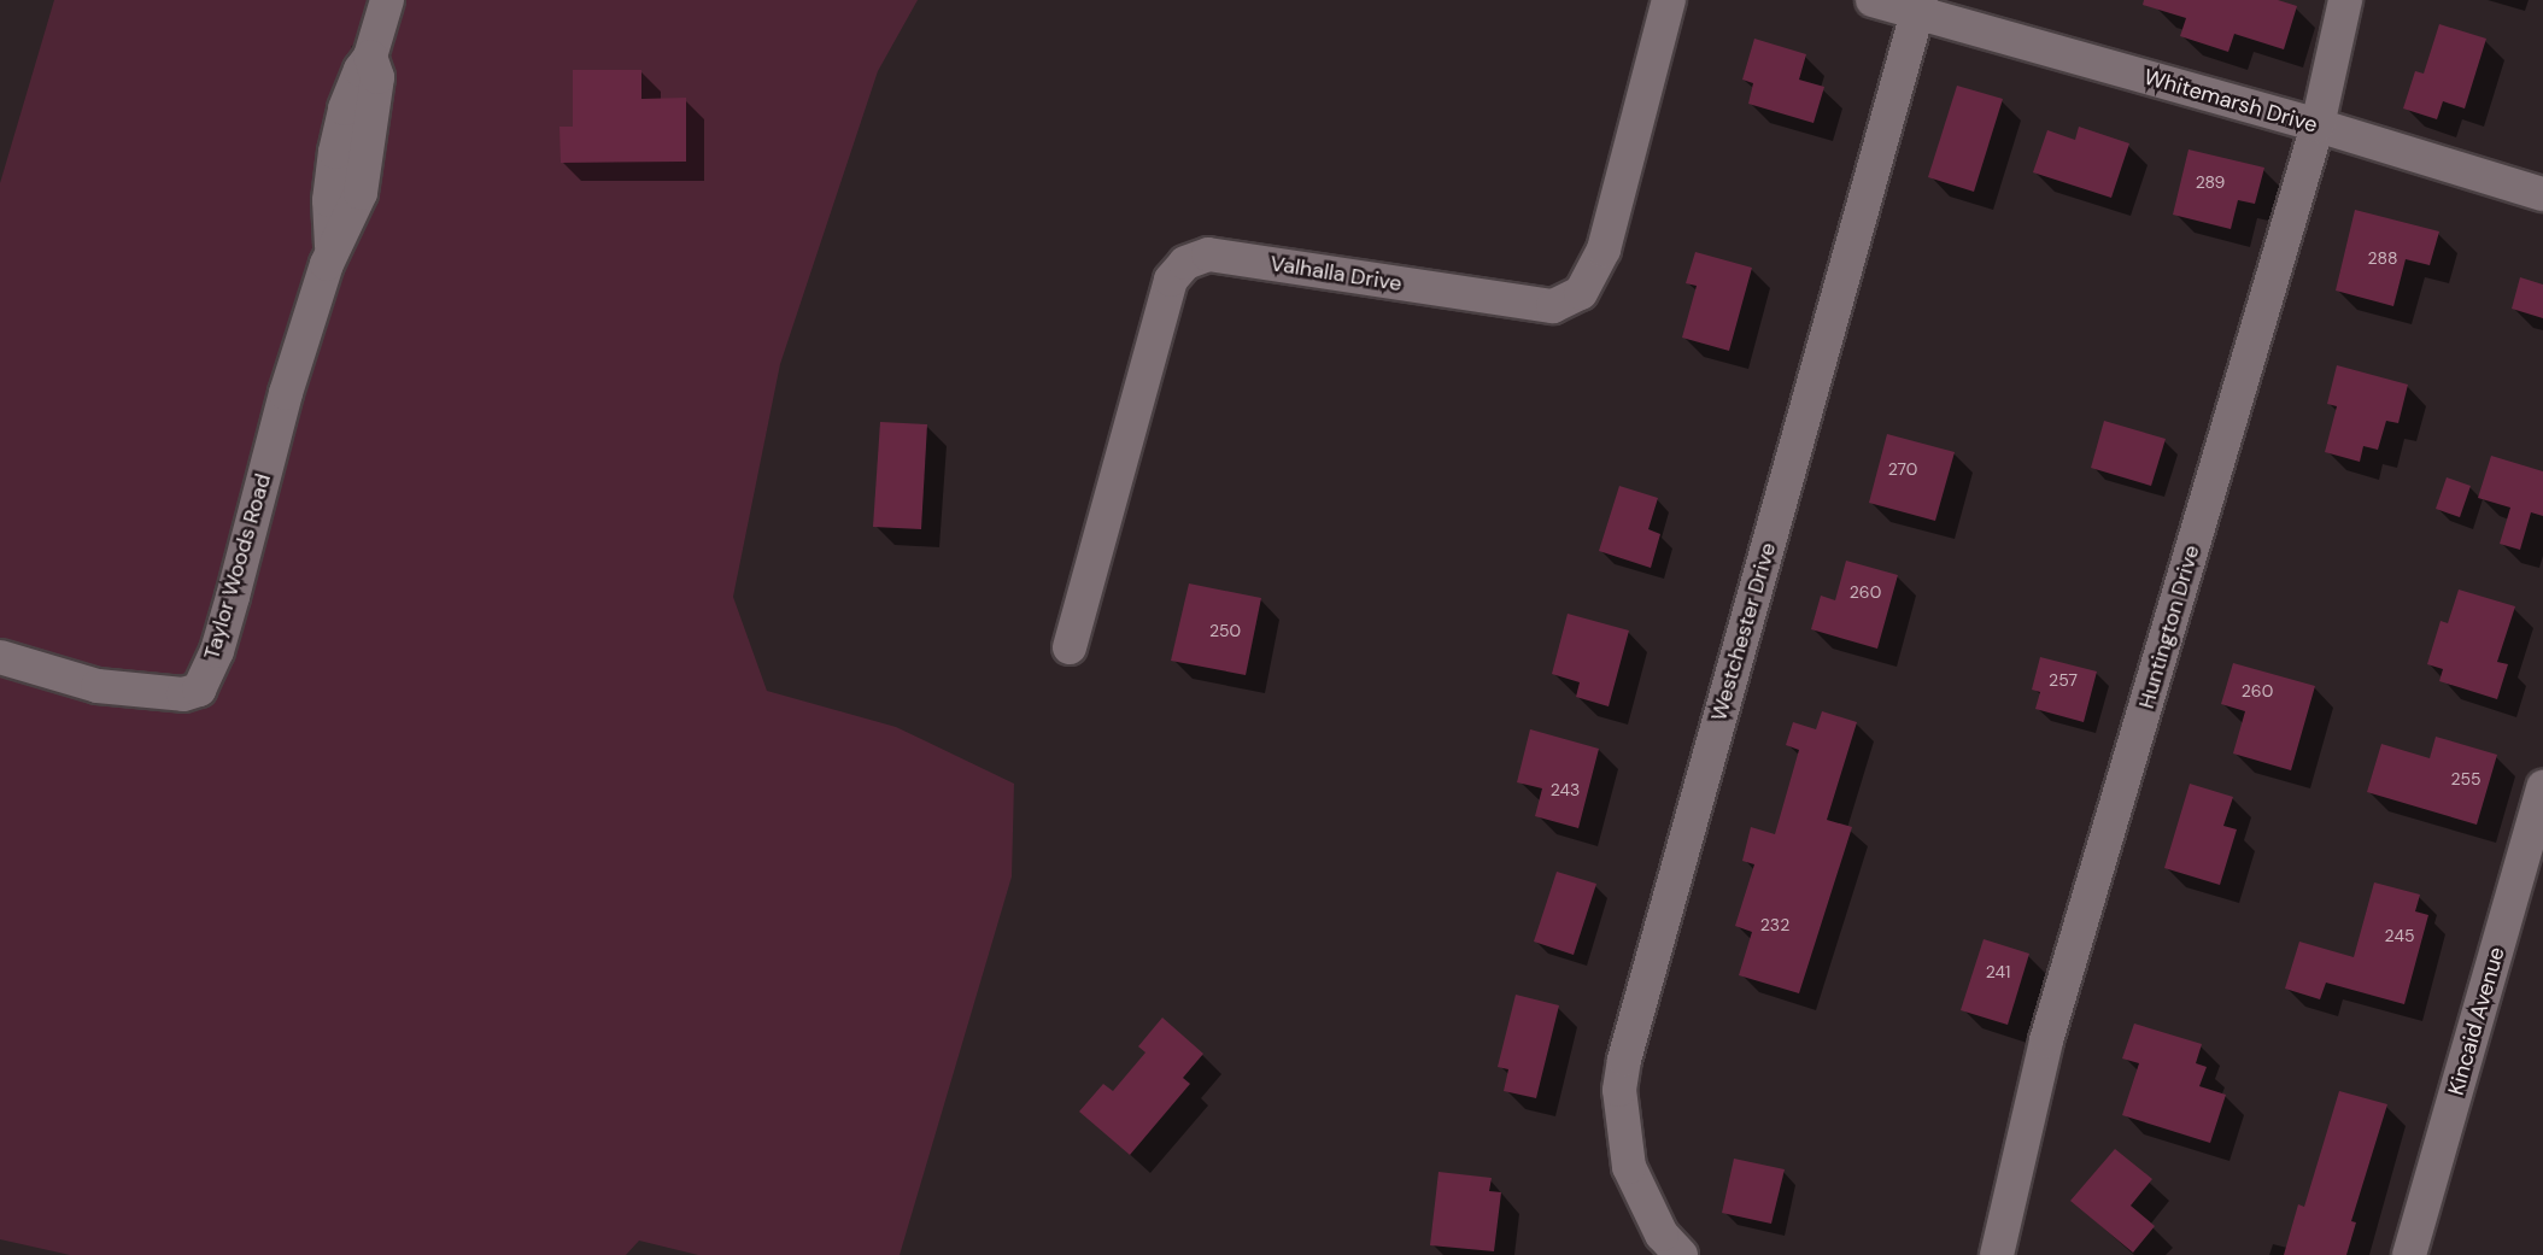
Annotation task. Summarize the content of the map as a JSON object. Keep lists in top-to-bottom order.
{
  "streets": {
    "street": [
      "Whitemarsh Drive",
      "Valhalla Drive",
      "Taylor Woods Road",
      "Huntington Drive",
      "Westchester Drive",
      "Kincaid Avenue"
    ]
  },
  "crossings": [
    ["Whitemarsh Drive", "Huntington Drive"],
    ["Whitemarsh Drive", "Westchester Drive"]
  ],
  "house_numbers": [
    "289",
    "288",
    "270",
    "260",
    "250",
    "257",
    "260",
    "255",
    "243",
    "232",
    "245",
    "241"
  ]
}
